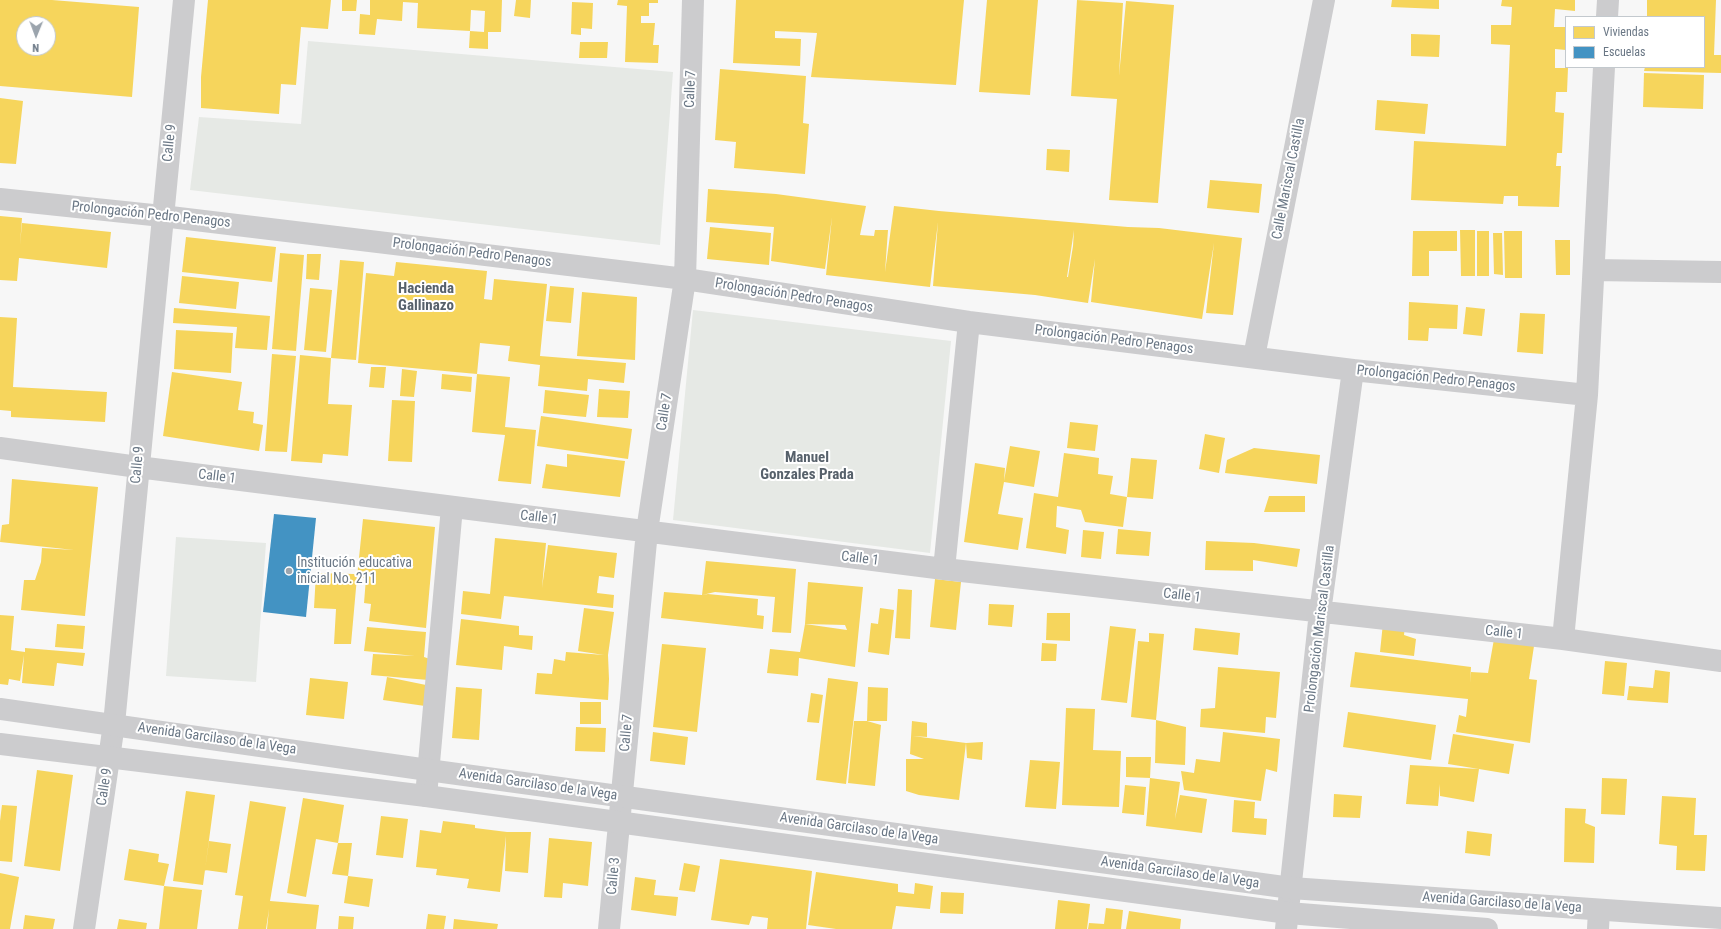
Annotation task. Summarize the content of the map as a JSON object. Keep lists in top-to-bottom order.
{
  "streets": {
    "street": [
      "Calle 7",
      "Calle 9",
      "Calle Mariscal Castilla",
      "Prolongación Pedro Penagos",
      "Calle 1",
      "Prolongación Mariscal Castilla",
      "Avenida Garcilaso de la Vega",
      "Calle 3"
    ]
  },
  "crossings": [
    ["Calle 7", "Prolongación Pedro Penagos"],
    ["Calle 7", "Calle 1"],
    ["Calle 7", "Avenida Garcilaso de la Vega"],
    ["Calle 7", "Calle 3"],
    ["Calle 9", "Prolongación Pedro Penagos"],
    ["Calle 9", "Calle 1"],
    ["Calle 9", "Avenida Garcilaso de la Vega"],
    ["Calle Mariscal Castilla", "Prolongación Pedro Penagos"],
    ["Prolongación Pedro Penagos", "Prolongación Mariscal Castilla"],
    ["Calle 1", "Prolongación Mariscal Castilla"],
    ["Prolongación Mariscal Castilla", "Avenida Garcilaso de la Vega"],
    ["Avenida Garcilaso de la Vega", "Calle 3"]
  ],
  "districts": ["Hacienda Gallinazo", "Manuel Gonzales Prada"],
  "places": ["Institución educativa inicial No. 211"],
  "legend": ["Viviendas", "Escuelas"],
  "north": "bottom"
}
